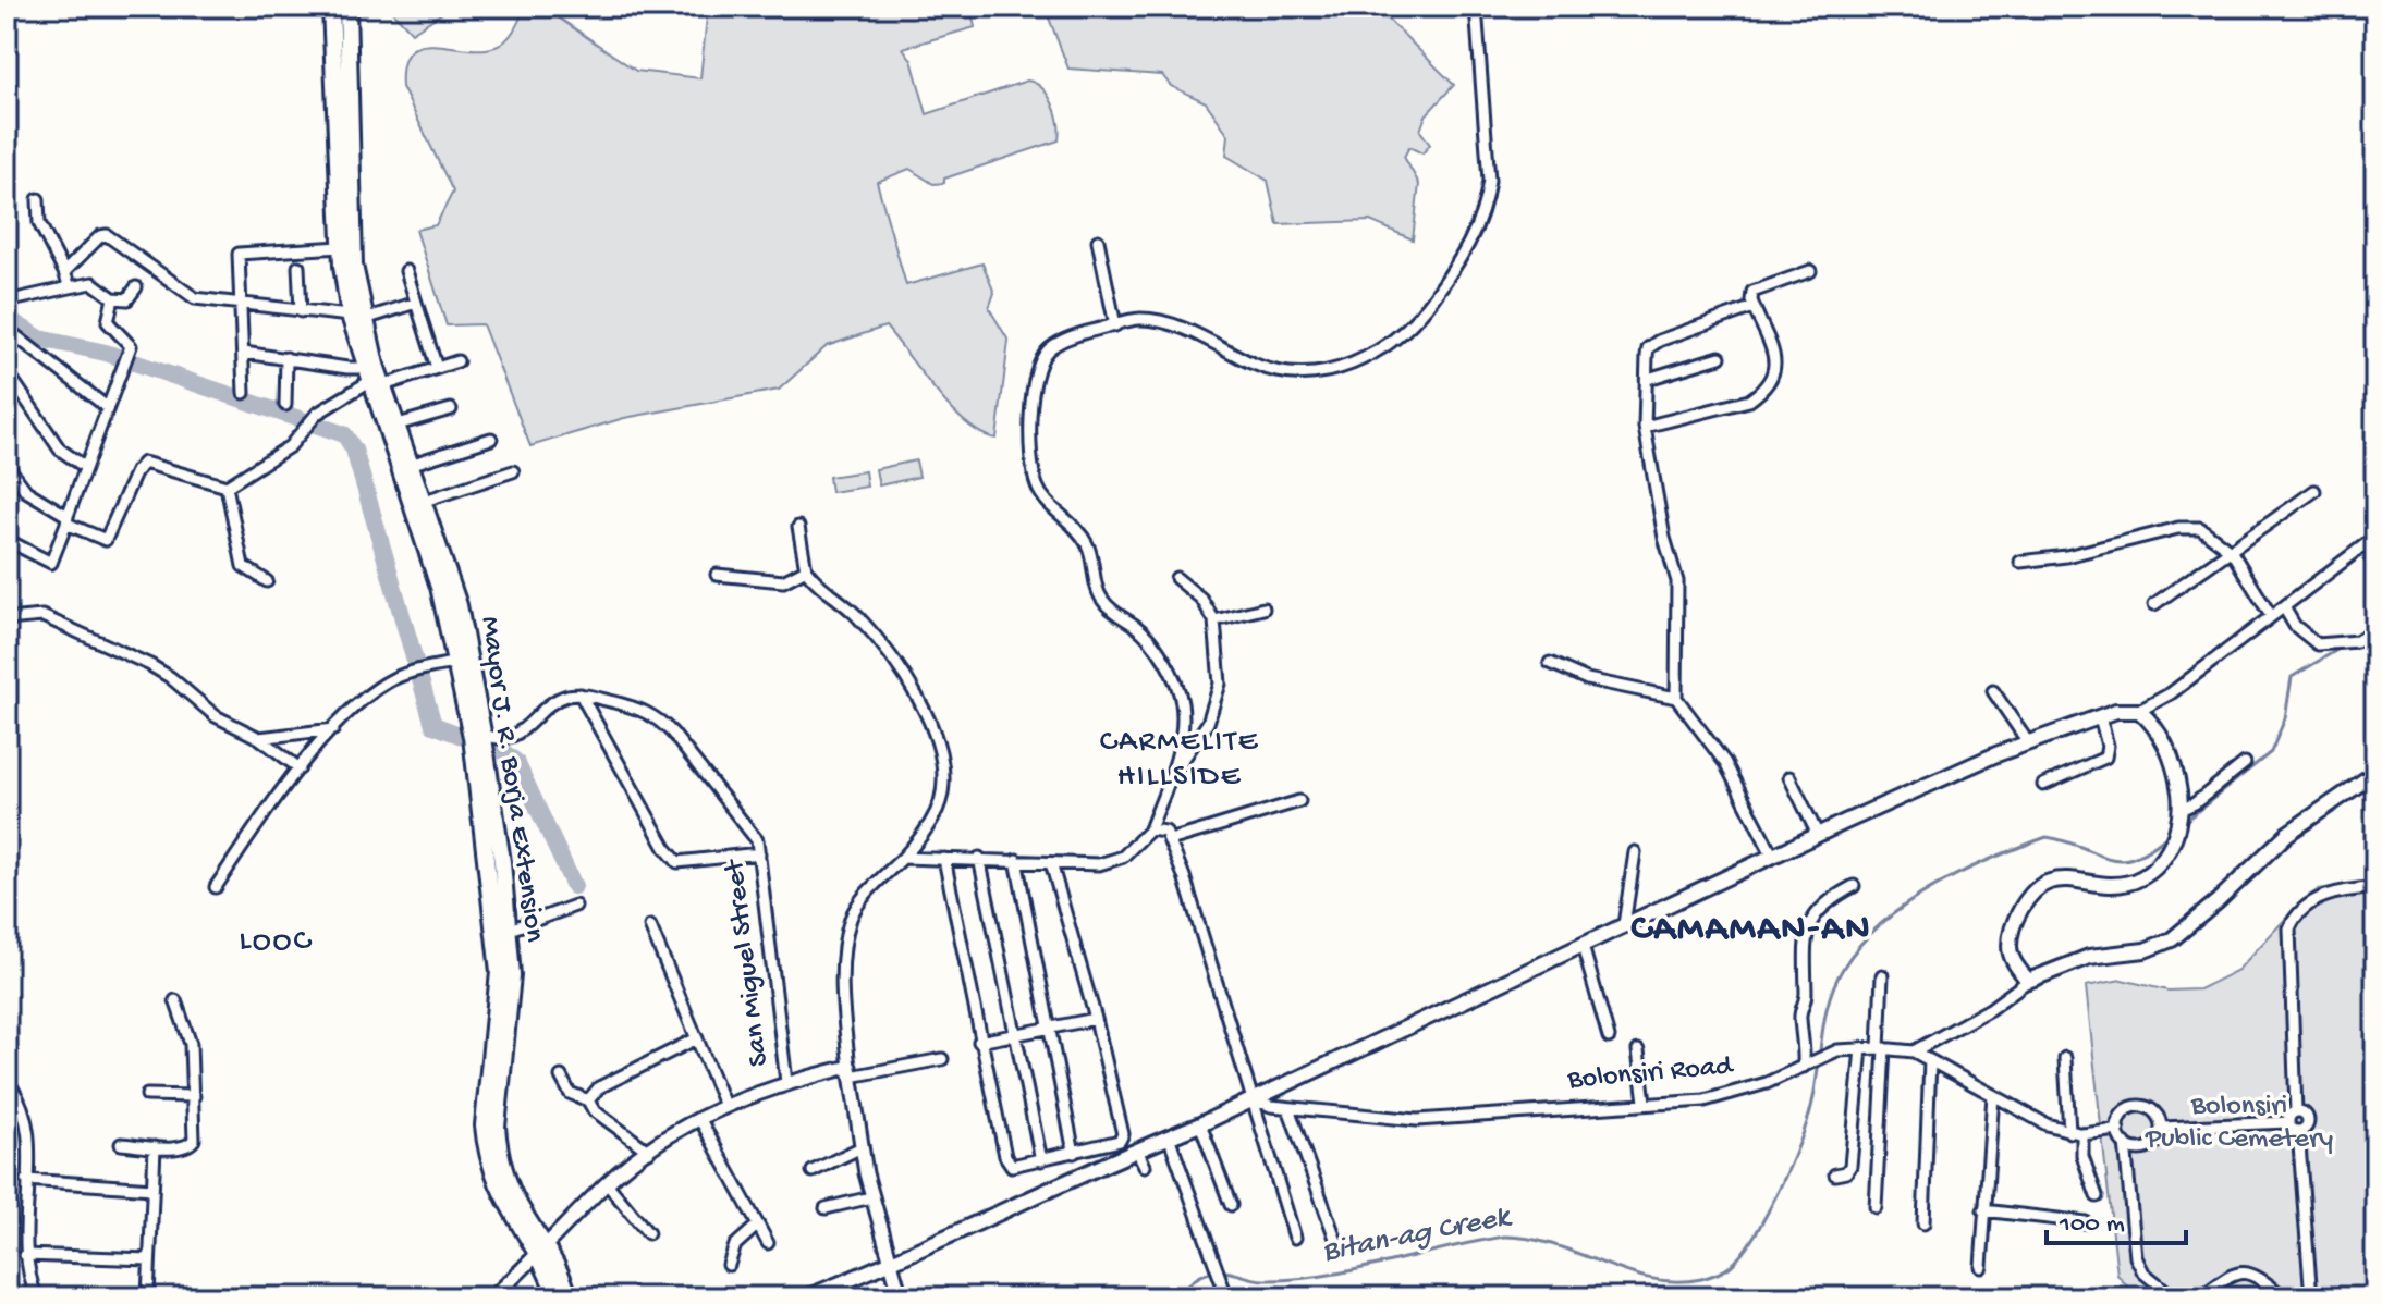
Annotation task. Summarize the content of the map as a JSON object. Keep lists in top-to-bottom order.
{
  "streets": {
    "main road": ["Mayor J. R. Borja Extension"],
    "street": ["San Miguel Street", "Bolonsiri Road"]
  },
  "districts": ["CARMELITE HILLSIDE", "CAMAMAN-AN", "LOOC"],
  "water": ["Bitan-ag Creek"],
  "parks": ["Bolonsiri Public Cemetery"],
  "scale_bar": "100 m"
}
